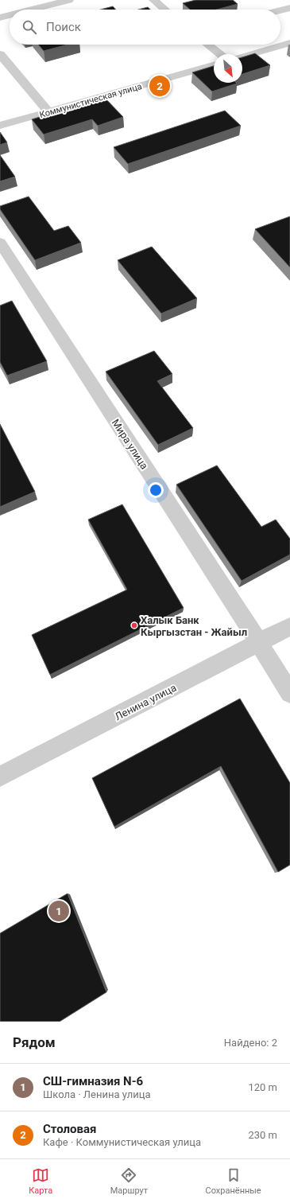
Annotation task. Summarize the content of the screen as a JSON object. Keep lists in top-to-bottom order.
{
  "streets": {
    "street": ["Коммунистическая улица", "Мира улица", "Ленина улица"]
  },
  "crossings": [
    ["Мира улица", "Ленина улица"]
  ],
  "places": ["Халык Банк Кыргызстан - Жайыл"],
  "north": "bottom right",
  "page": {
    "search": "Поиск",
    "pins": ["2", "1"],
    "heading": ["Рядом", "Найдено: 2"],
    "list": [
      {
        "mark": "1",
        "name": "СШ-гимназия N-6",
        "note": "Школа · Ленина улица",
        "value": "120 m"
      },
      {
        "mark": "2",
        "name": "Столовая",
        "note": "Кафе · Коммунистическая улица",
        "value": "230 m"
      }
    ],
    "nav": ["Карта", "Маршрут", "Сохранённые"]
  }
}
